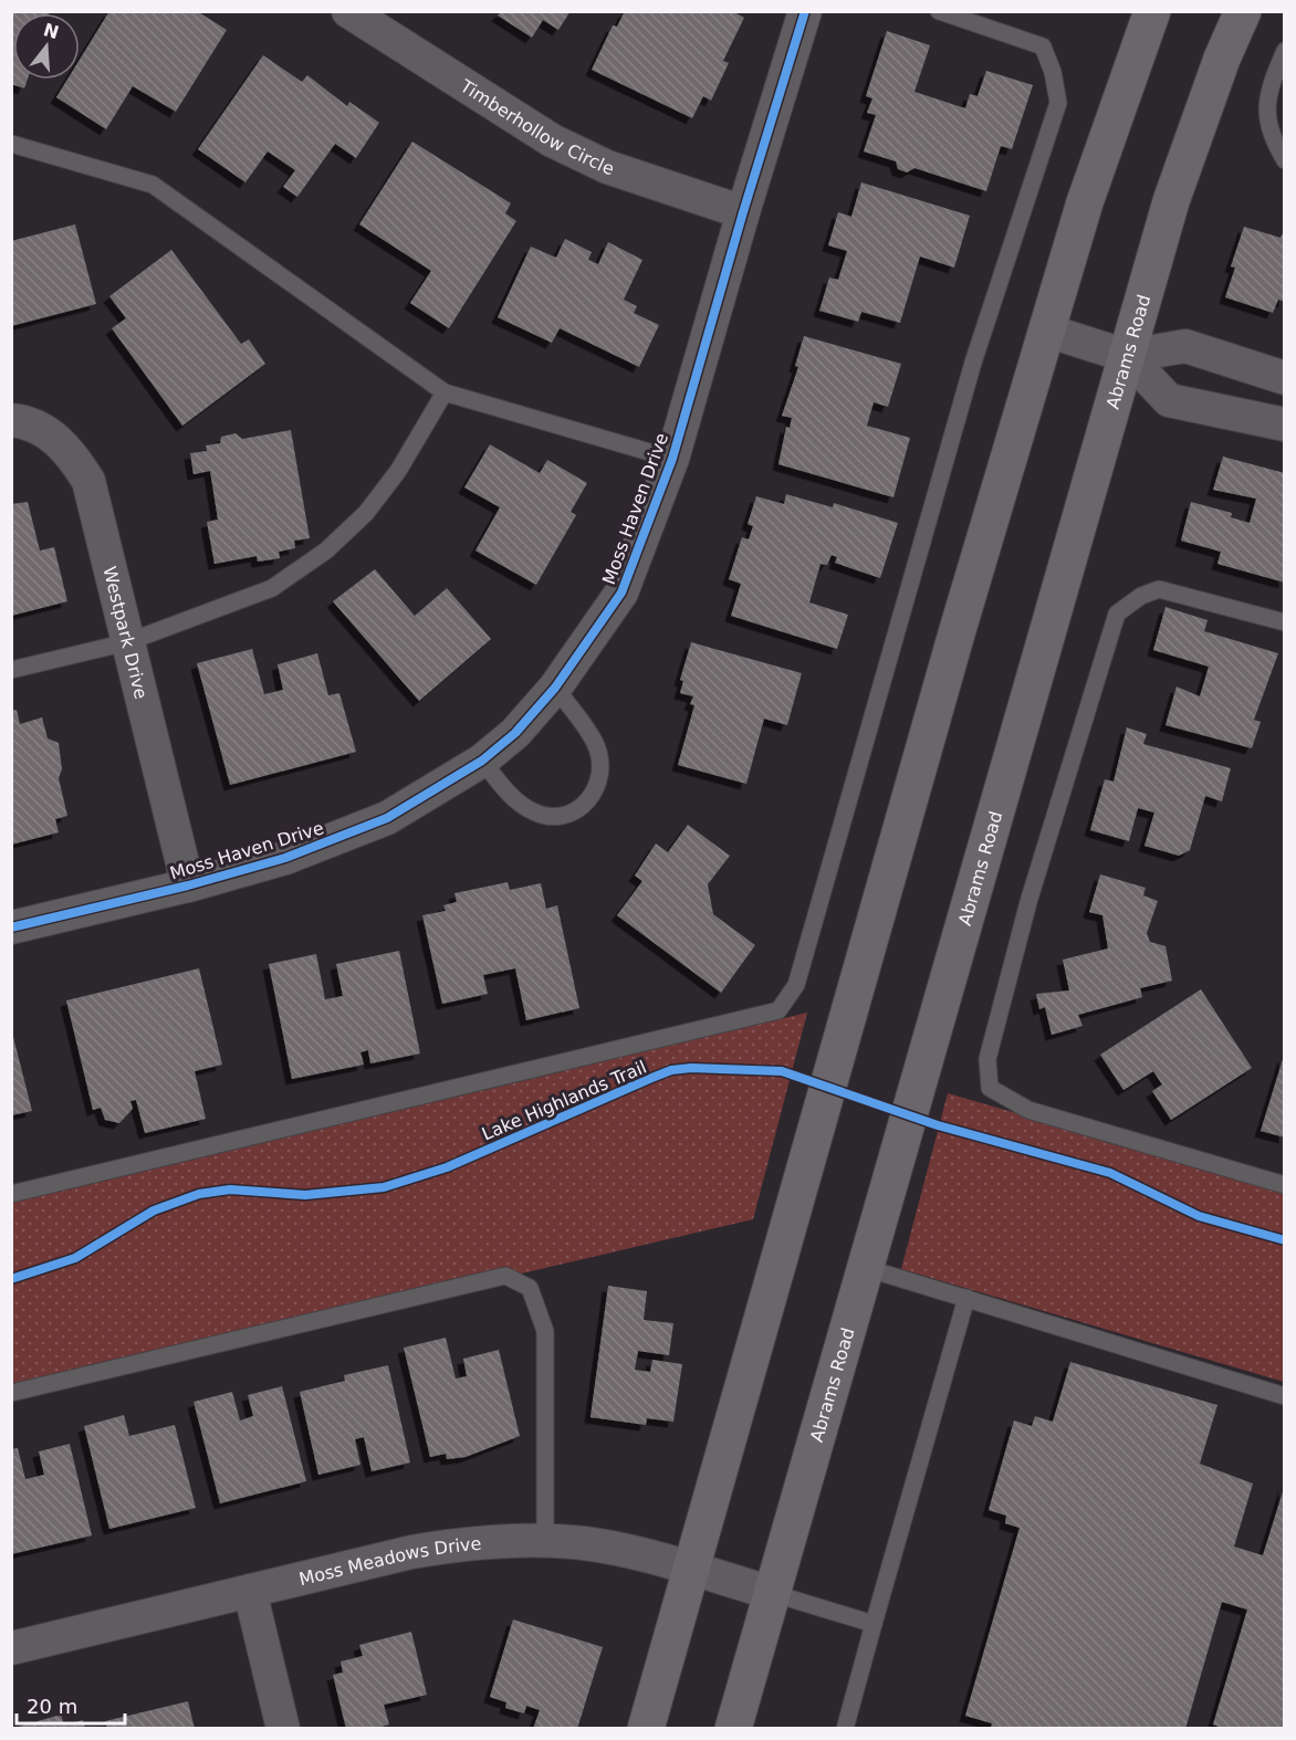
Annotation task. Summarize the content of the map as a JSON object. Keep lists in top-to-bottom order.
{
  "streets": {
    "main road": ["Abrams Road"],
    "street": [
      "Timberhollow Circle",
      "Moss Haven Drive",
      "Westpark Drive",
      "Moss Meadows Drive"
    ],
    "cycle path": ["Lake Highlands Trail"]
  },
  "crossings": [
    ["Timberhollow Circle", "Moss Haven Drive"],
    ["Abrams Road", "Moss Meadows Drive"],
    ["Moss Haven Drive", "Westpark Drive"]
  ],
  "scale_bar": "20 m",
  "north": "top"
}
